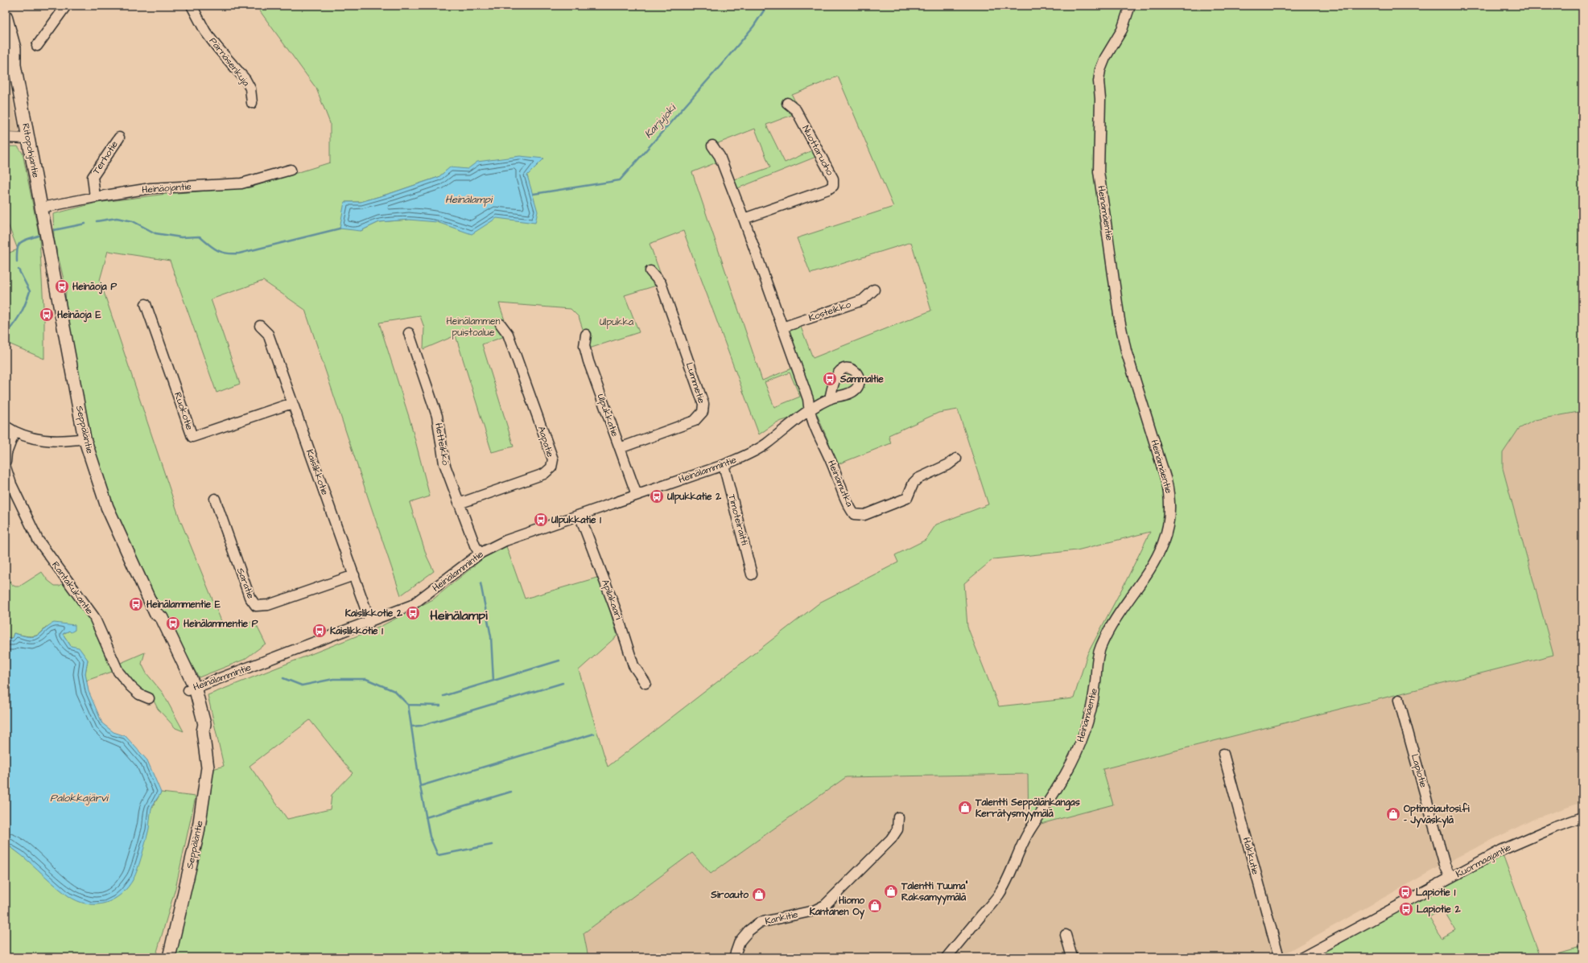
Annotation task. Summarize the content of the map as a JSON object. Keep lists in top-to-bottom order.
{
  "streets": {
    "main road": ["Ritopohjantie", "Seppäläntie"],
    "street": [
      "Pärnäsenkuja",
      "Nuottaruoho",
      "Terhotie",
      "Heinäojantie",
      "Heinämäentie",
      "Kosteikko",
      "Lummetie",
      "Ruokotie",
      "Ulpukkatie",
      "Aapatie",
      "Hetteikkö",
      "Heinälammintie",
      "Kaislikkotie",
      "Heinämutka",
      "Timoteiraitti",
      "Saratie",
      "Rantakukantie",
      "Apilakaari",
      "Lapiotie",
      "Hakkutie",
      "Kuormaajantie",
      "Kankitie"
    ]
  },
  "crossings": [
    ["Ritopohjantie", "Heinäojantie"],
    ["Ritopohjantie", "Seppäläntie"],
    ["Terhotie", "Heinäojantie"],
    ["Lummetie", "Ulpukkatie"],
    ["Ruokotie", "Kaislikkotie"],
    ["Ulpukkatie", "Heinälammintie"],
    ["Seppäläntie", "Heinälammintie"],
    ["Aapatie", "Hetteikkö"],
    ["Hetteikkö", "Heinälammintie"],
    ["Heinälammintie", "Kaislikkotie"],
    ["Heinälammintie", "Heinämutka"],
    ["Heinälammintie", "Timoteiraitti"],
    ["Heinälammintie", "Apilakaari"],
    ["Kaislikkotie", "Saratie"],
    ["Lapiotie", "Kuormaajantie"]
  ],
  "districts": ["Heinälampi"],
  "water": ["Karjujoki", "Heinälampi", "Palokkajärvi"],
  "parks": ["Heinälammen puistoalue", "Ulpukka"],
  "places": {
    "bus stop": [
      "Heinäoja P",
      "Heinäoja E",
      "Sammaltie",
      "Ulpukkatie 2",
      "Ulpukkatie 1",
      "Heinälammentie E",
      "Kaislikkotie 2",
      "Heinälammentie P",
      "Kaislikkotie 1",
      "Lapiotie 1",
      "Lapiotie 2"
    ],
    "shop": [
      "Talentti Seppälänkangas Kerrätysmyymälä",
      "Optimoiautosi.fi - Jyväskylä",
      "Talentti Tuuma\" Raksamyymälä",
      "Siroauto",
      "Hiomo Kantanen Oy"
    ]
  }
}
